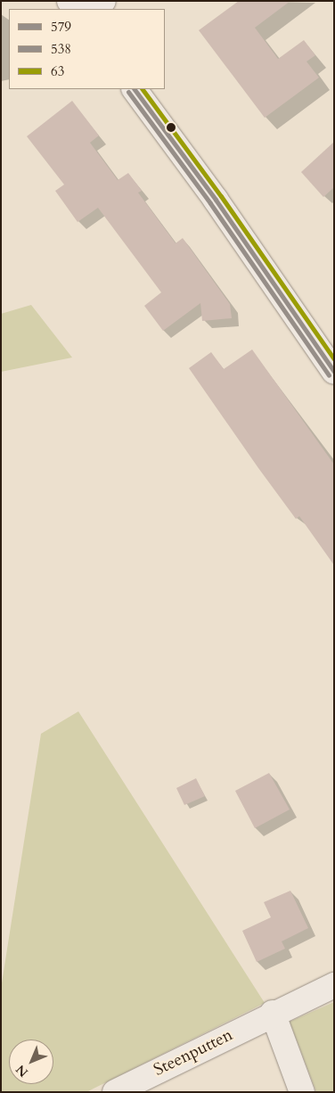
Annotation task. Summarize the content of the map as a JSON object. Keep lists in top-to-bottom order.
{
  "streets": {
    "street": ["Steenputten"]
  },
  "lines": ["transit line 579", "transit line 63", "transit line 538"],
  "legend": ["579", "538", "63"],
  "north": "bottom left"
}
